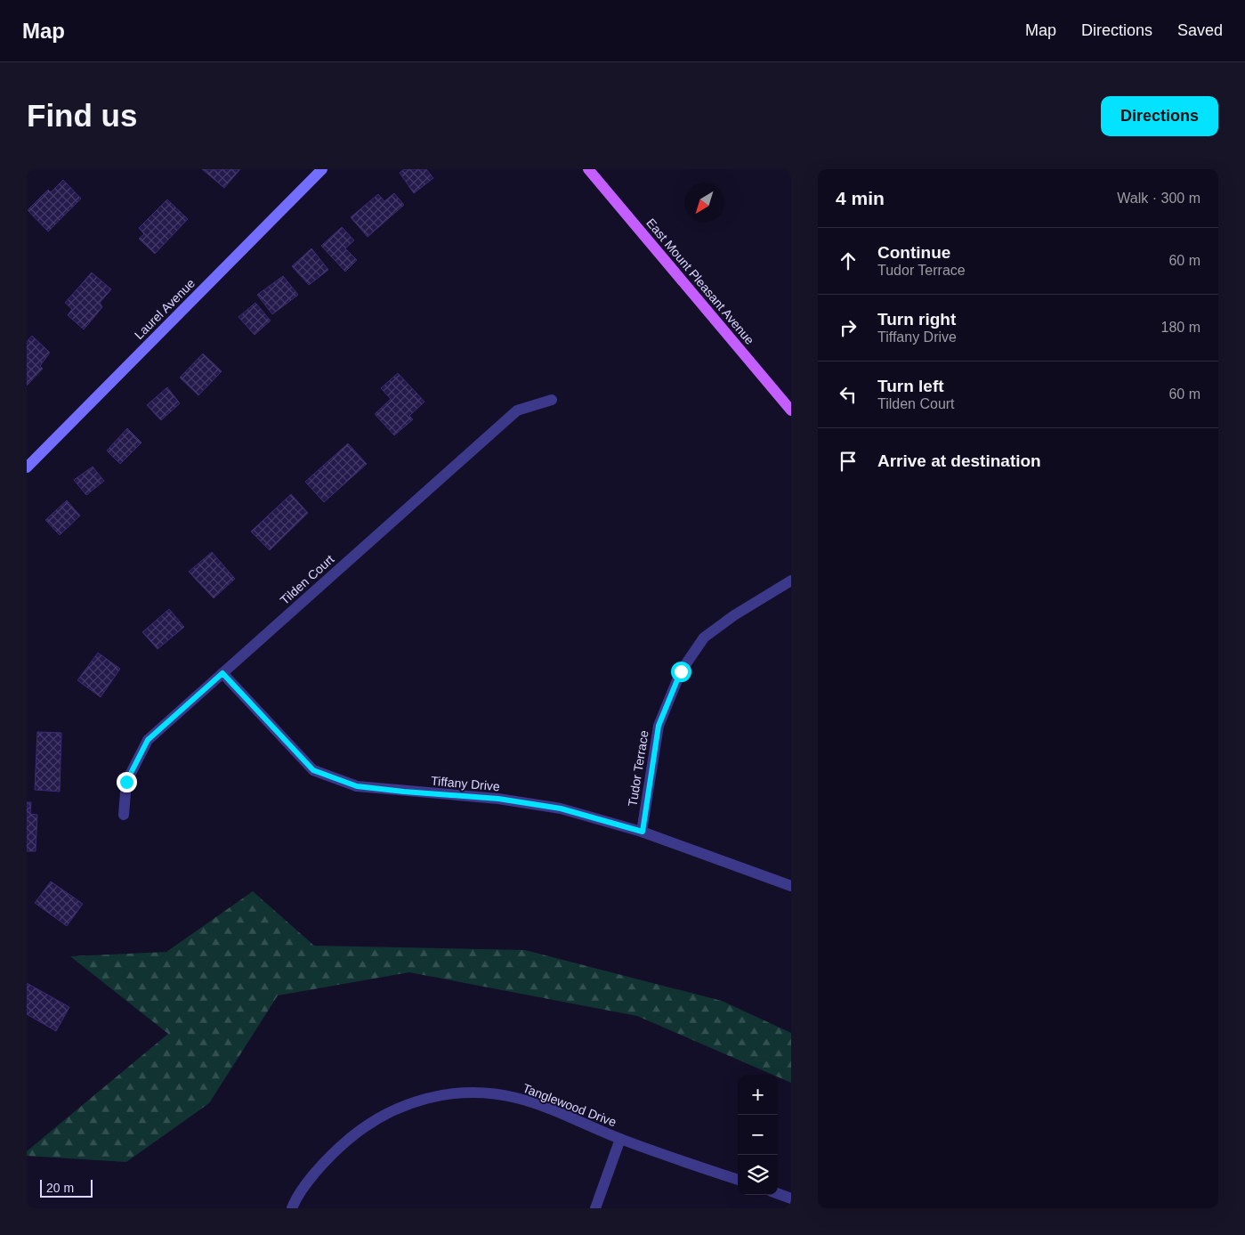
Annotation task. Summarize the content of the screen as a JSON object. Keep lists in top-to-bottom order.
{
  "streets": {
    "main road": ["East Mount Pleasant Avenue"],
    "street": [
      "Laurel Avenue",
      "Tilden Court",
      "Tudor Terrace",
      "Tiffany Drive",
      "Tanglewood Drive"
    ]
  },
  "crossings": [
    ["Tilden Court", "Tiffany Drive"],
    ["Tudor Terrace", "Tiffany Drive"]
  ],
  "scale_bar": "20 m",
  "north": "bottom left",
  "page": {
    "header": "Map",
    "nav": ["Map", "Directions", "Saved"],
    "buttons": "Directions",
    "title": "Find us",
    "heading": ["4 min", "Walk · 300 m"],
    "list": [
      ["Continue", "Tudor Terrace", "60 m"],
      ["Turn right", "Tiffany Drive", "180 m"],
      ["Turn left", "Tilden Court", "60 m"],
      "Arrive at destination"
    ],
    "map_buttons": ["+", "−"],
    "scale": "20 m"
  }
}
